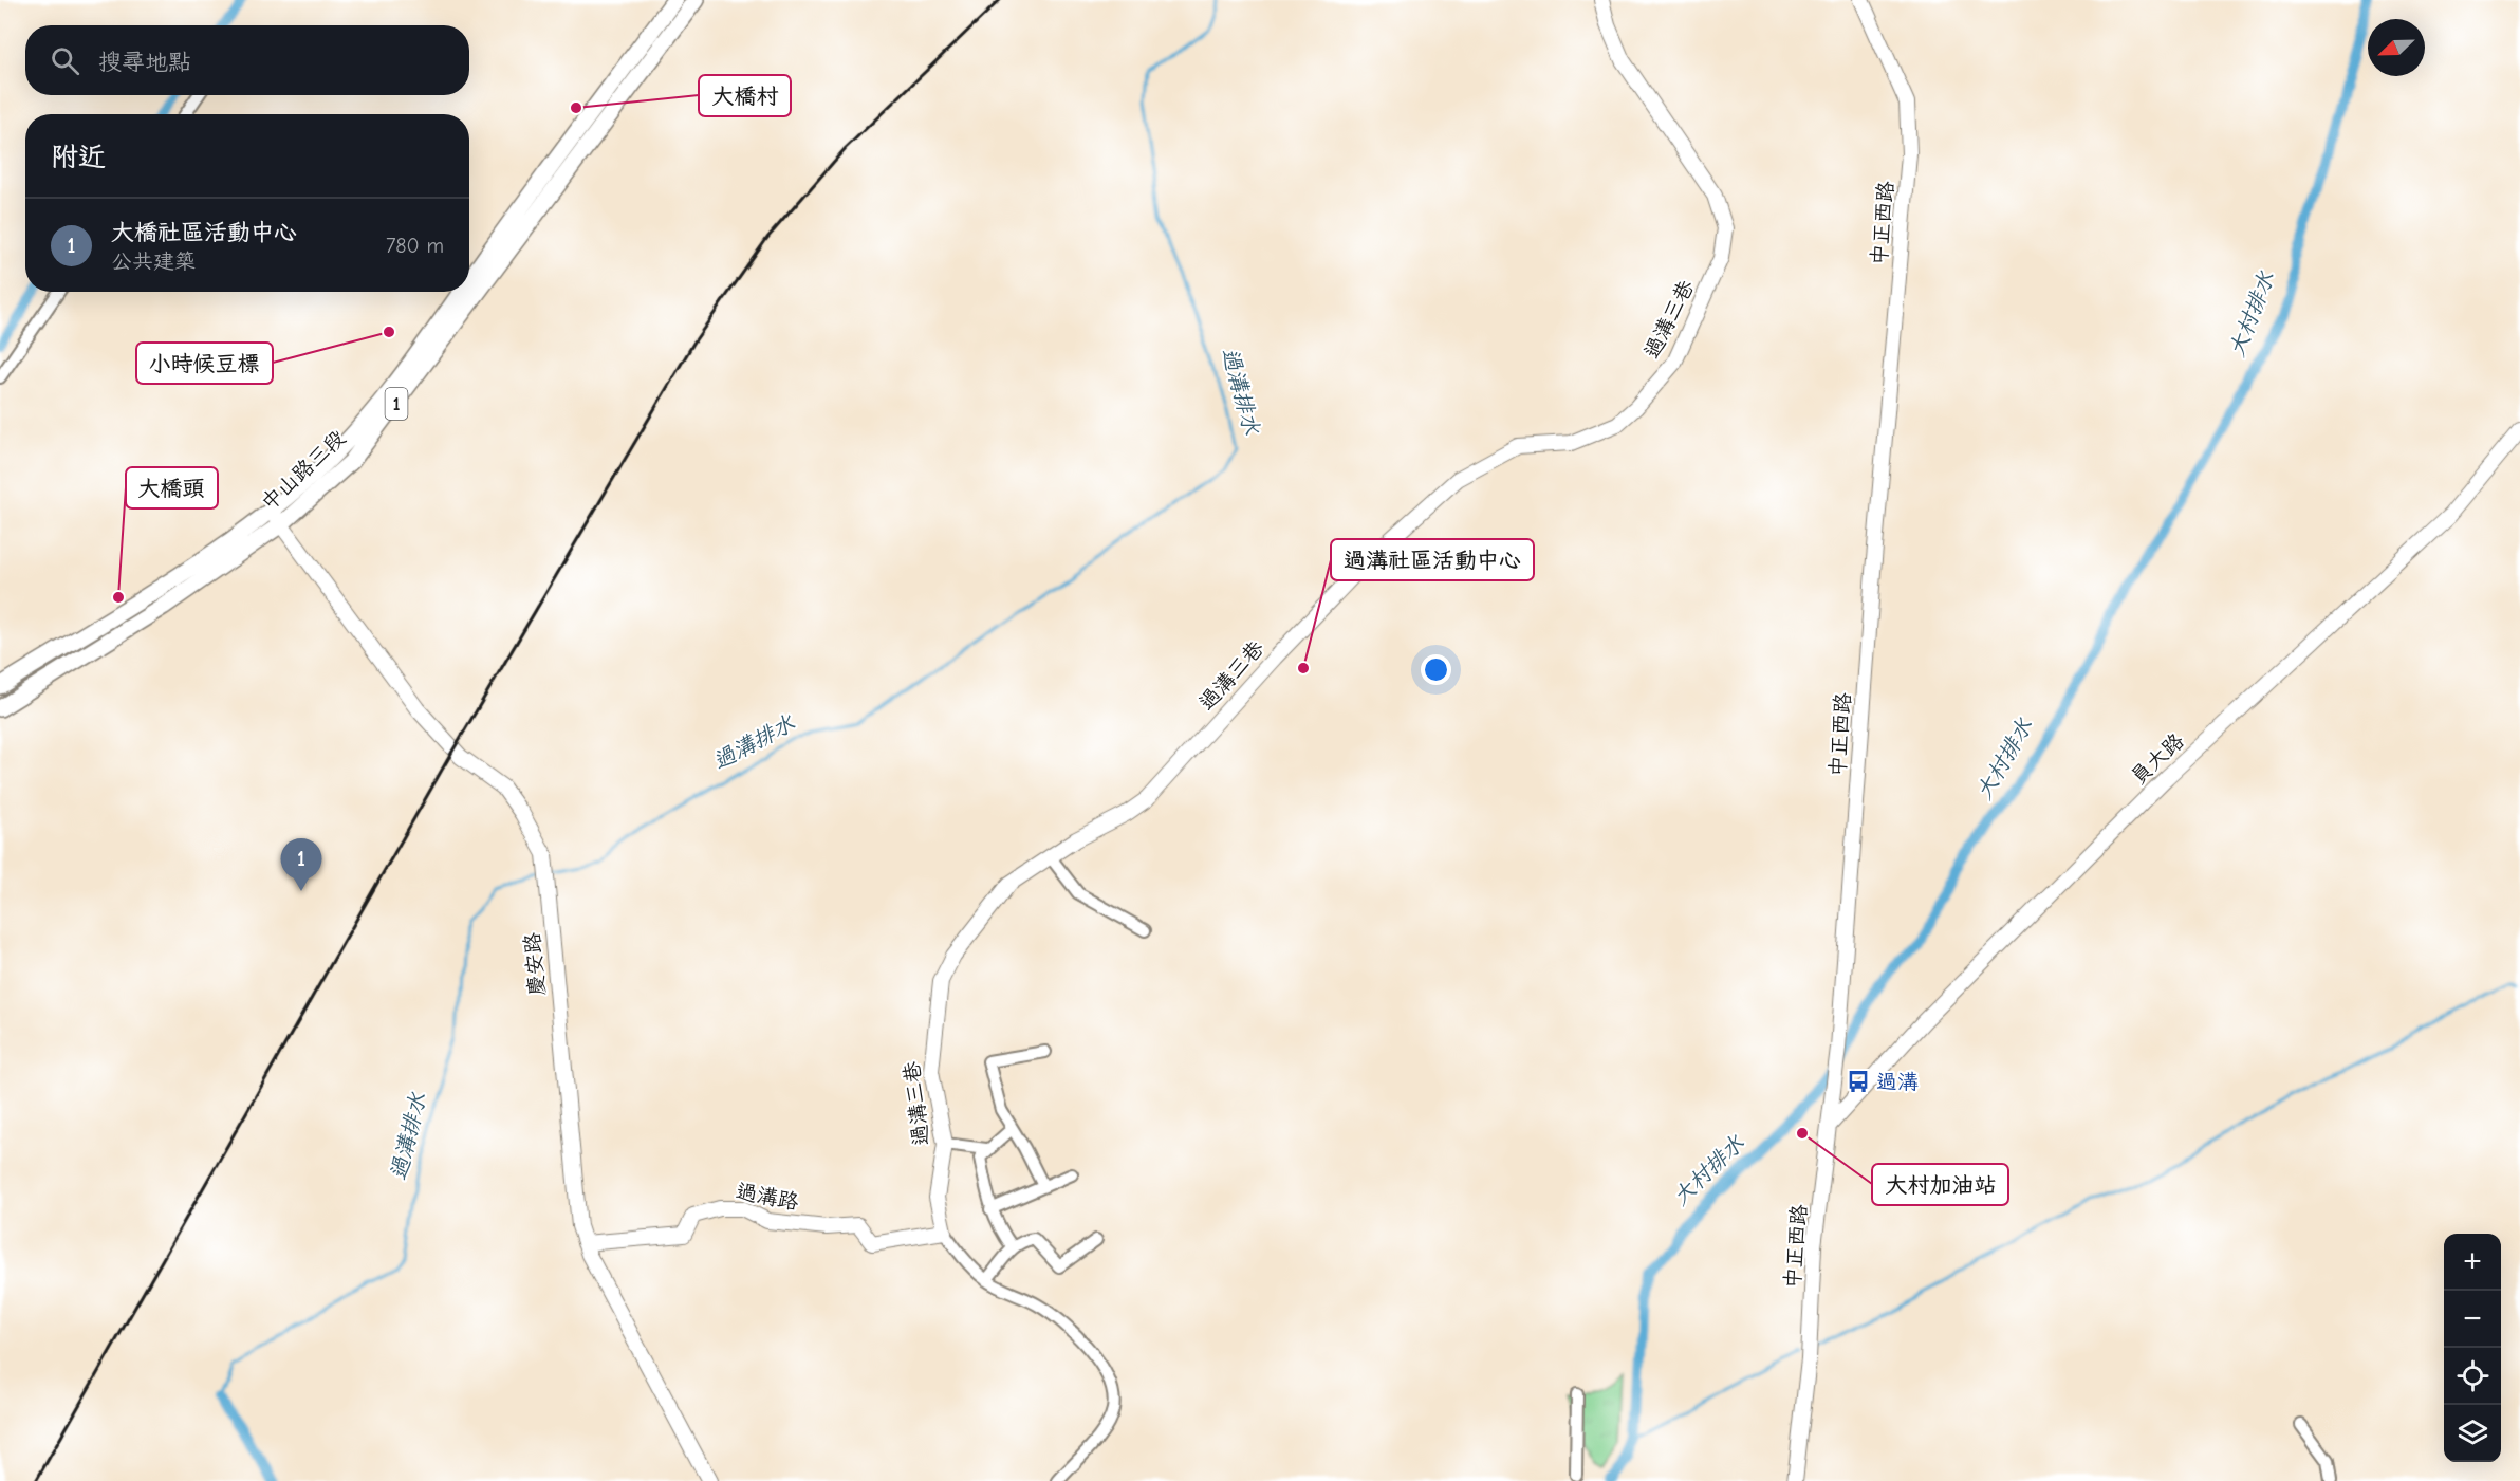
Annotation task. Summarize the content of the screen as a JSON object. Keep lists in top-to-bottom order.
{
  "streets": {
    "main road": ["1", "中山路三段"],
    "street": [
      "中正西路",
      "過溝三巷",
      "員大路",
      "慶安路",
      "過溝路"
    ]
  },
  "crossings": [
    ["中正西路", "員大路"],
    ["過溝三巷", "過溝路"],
    ["中山路三段", "慶安路"],
    ["慶安路", "過溝路"]
  ],
  "water": ["大村排水", "過溝排水"],
  "places": {
    "other": [
      "大橋村",
      "小時候豆標",
      "大橋頭",
      "過溝社區活動中心",
      "大村加油站"
    ],
    "bus stop": ["過溝"]
  },
  "north": "bottom left",
  "page": {
    "search": "搜尋地點",
    "heading": "附近",
    "list": [
      {
        "mark": "1",
        "name": "大橋社區活動中心",
        "note": "公共建築",
        "value": "780 m"
      }
    ],
    "pins": "1",
    "map_buttons": ["+", "−"]
  }
}
